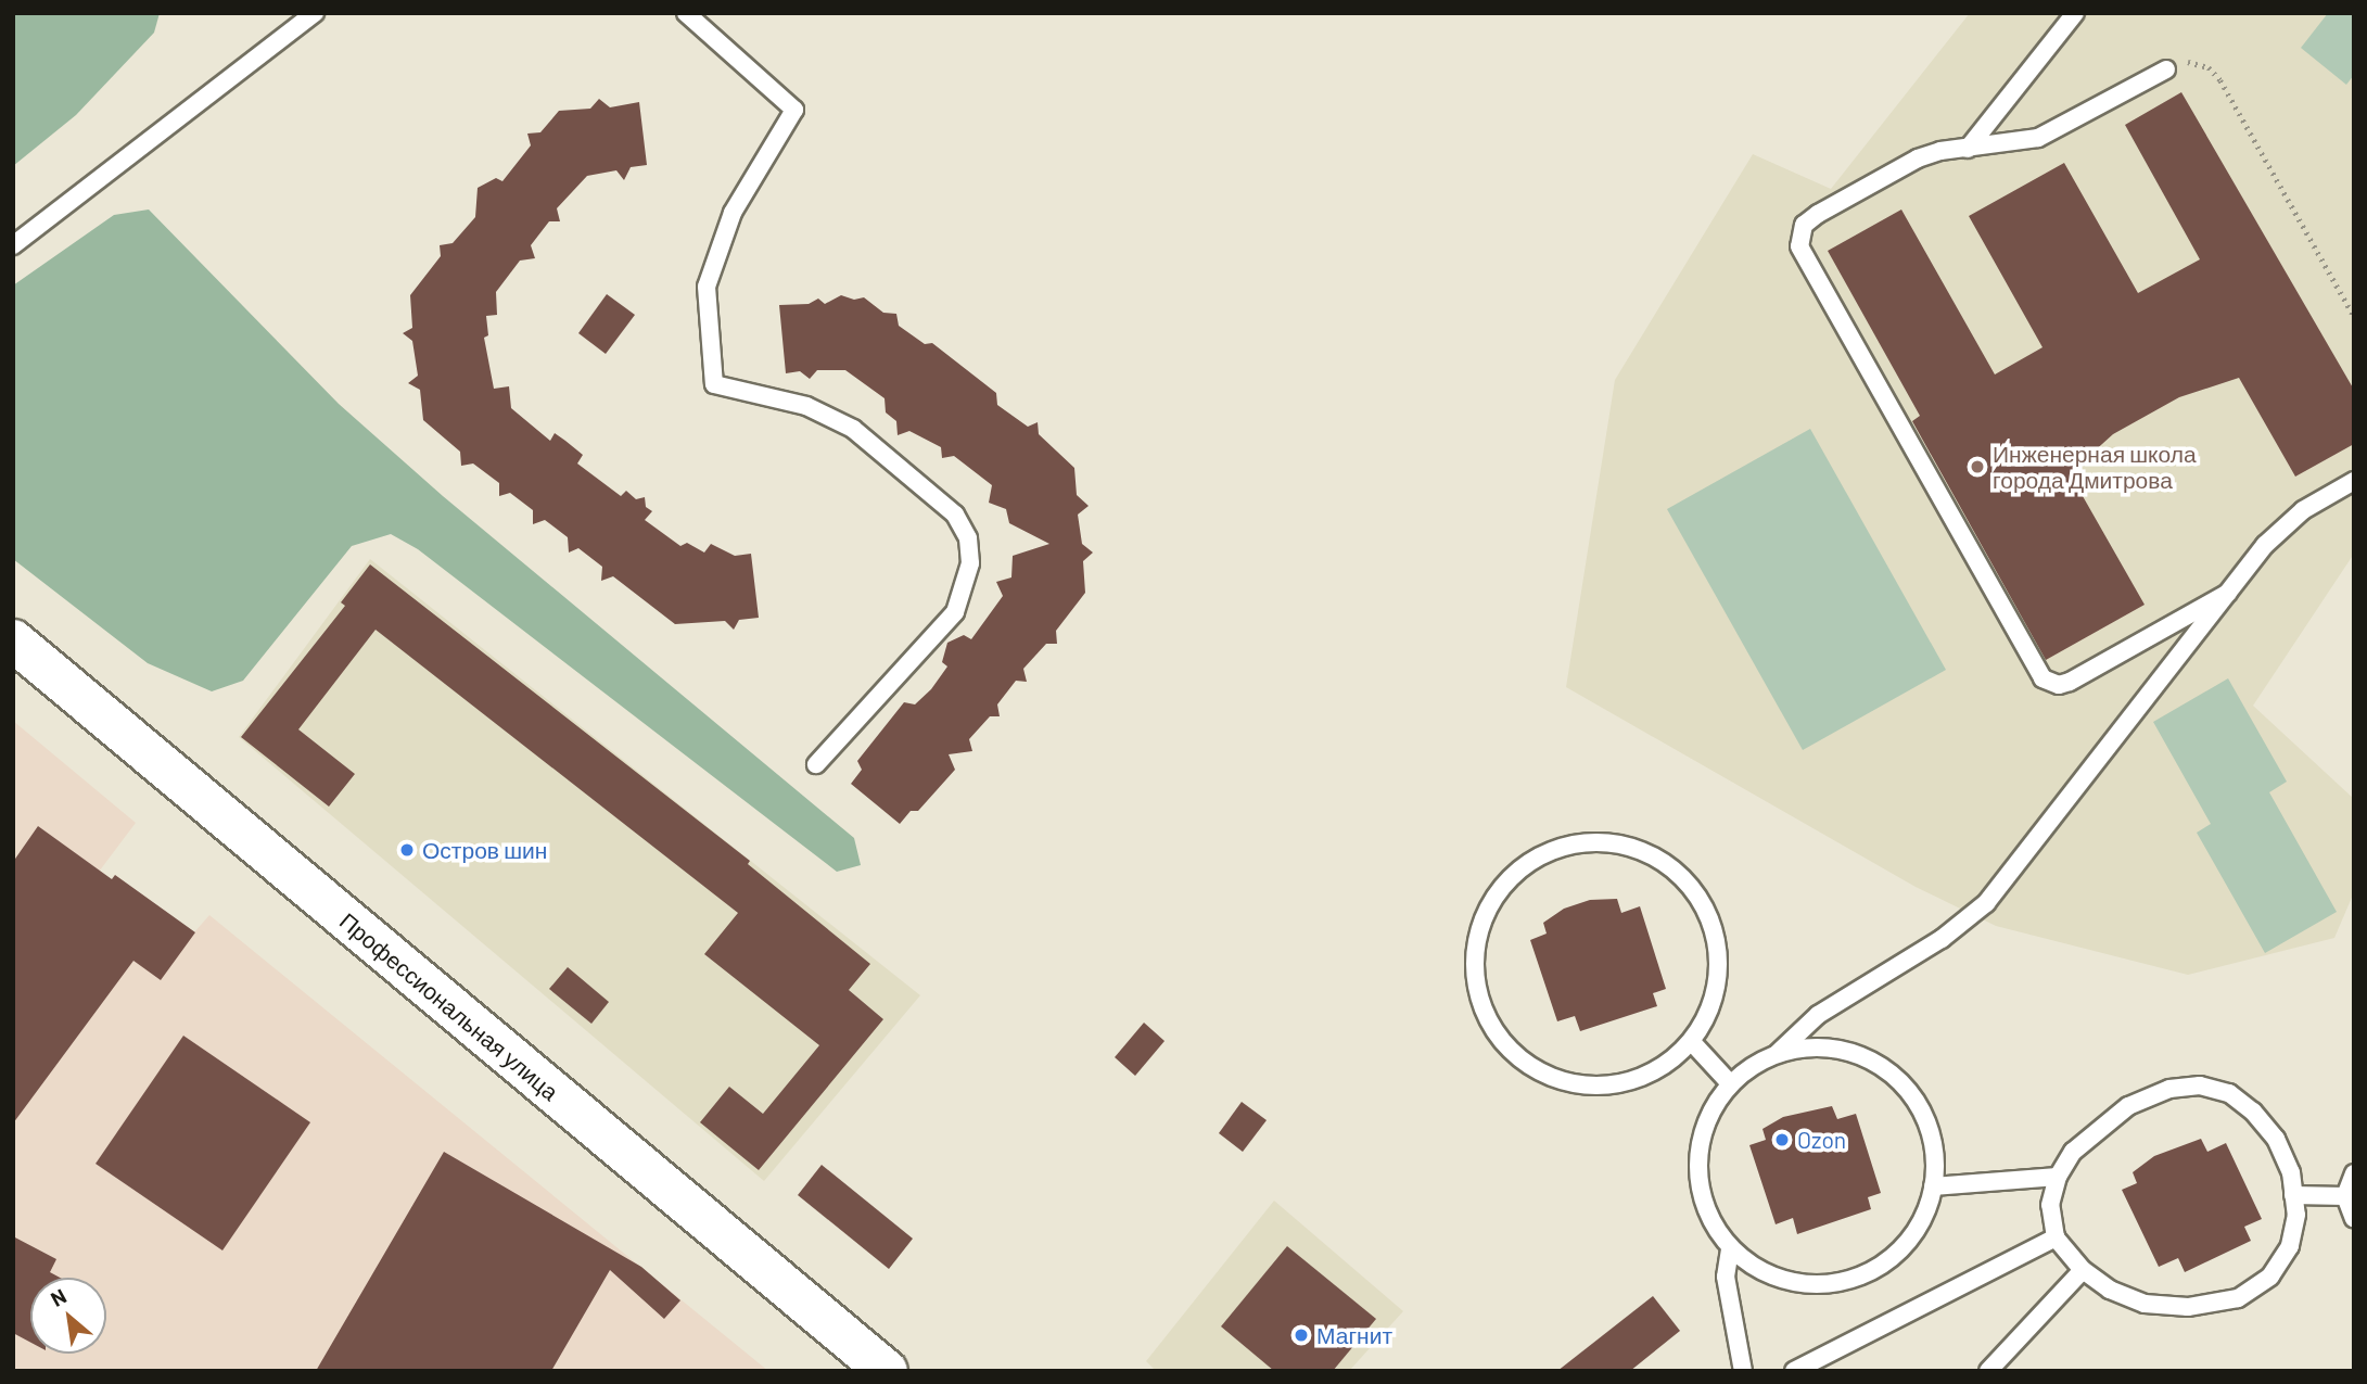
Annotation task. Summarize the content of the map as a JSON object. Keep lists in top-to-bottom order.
{
  "streets": {
    "main road": ["Профессиональная улица"]
  },
  "places": [
    "Инженерная школа города Дмитрова",
    "Остров шин",
    "Ozon",
    "Магнит"
  ],
  "north": "top left"
}
